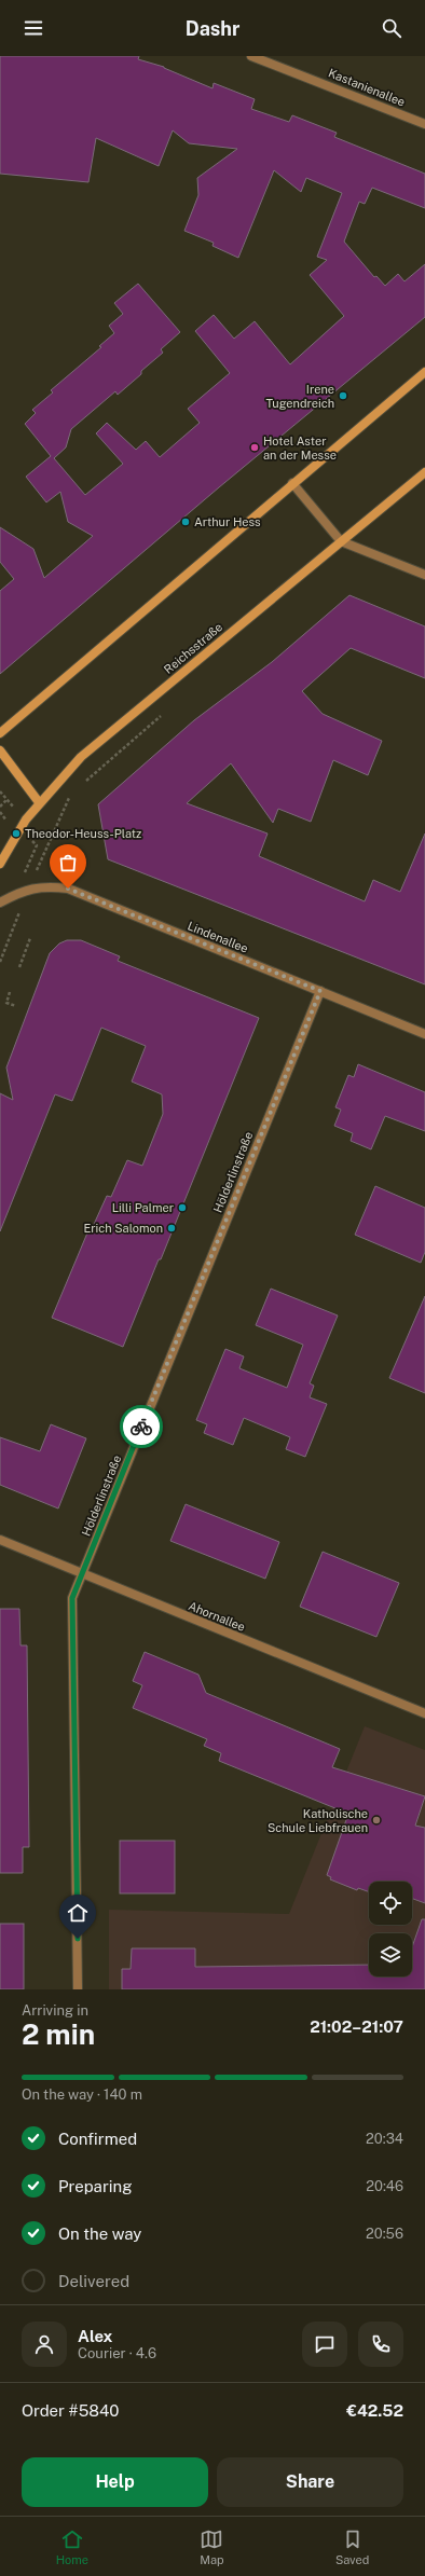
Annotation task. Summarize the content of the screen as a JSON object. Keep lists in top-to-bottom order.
{
  "streets": {
    "main road": ["Reichsstraße"],
    "street": [
      "Kastanienallee",
      "Lindenallee",
      "Hölderlinstraße",
      "Ahornallee"
    ]
  },
  "crossings": [
    ["Lindenallee", "Hölderlinstraße"],
    ["Hölderlinstraße", "Ahornallee"]
  ],
  "places": [
    "Irene Tugendreich",
    "Hotel Aster an der Messe",
    "Arthur Hess",
    "Theodor-Heuss-Platz",
    "Lilli Palmer",
    "Erich Salomon",
    "Katholische Schule Liebfrauen"
  ],
  "page": {
    "header": "Dashr",
    "heading": ["2 min", "Arriving in", "21:02–21:07"],
    "panel": [
      "Alex",
      "Courier · 4.6",
      "Order #5840",
      "€42.52"
    ],
    "bar": "On the way · 140 m",
    "list": [
      ["Confirmed", "20:34"],
      ["Preparing", "20:46"],
      ["On the way", "20:56"],
      "Delivered"
    ],
    "buttons": ["Help", "Share"],
    "tabs": ["Home", "Map", "Saved"]
  }
}
